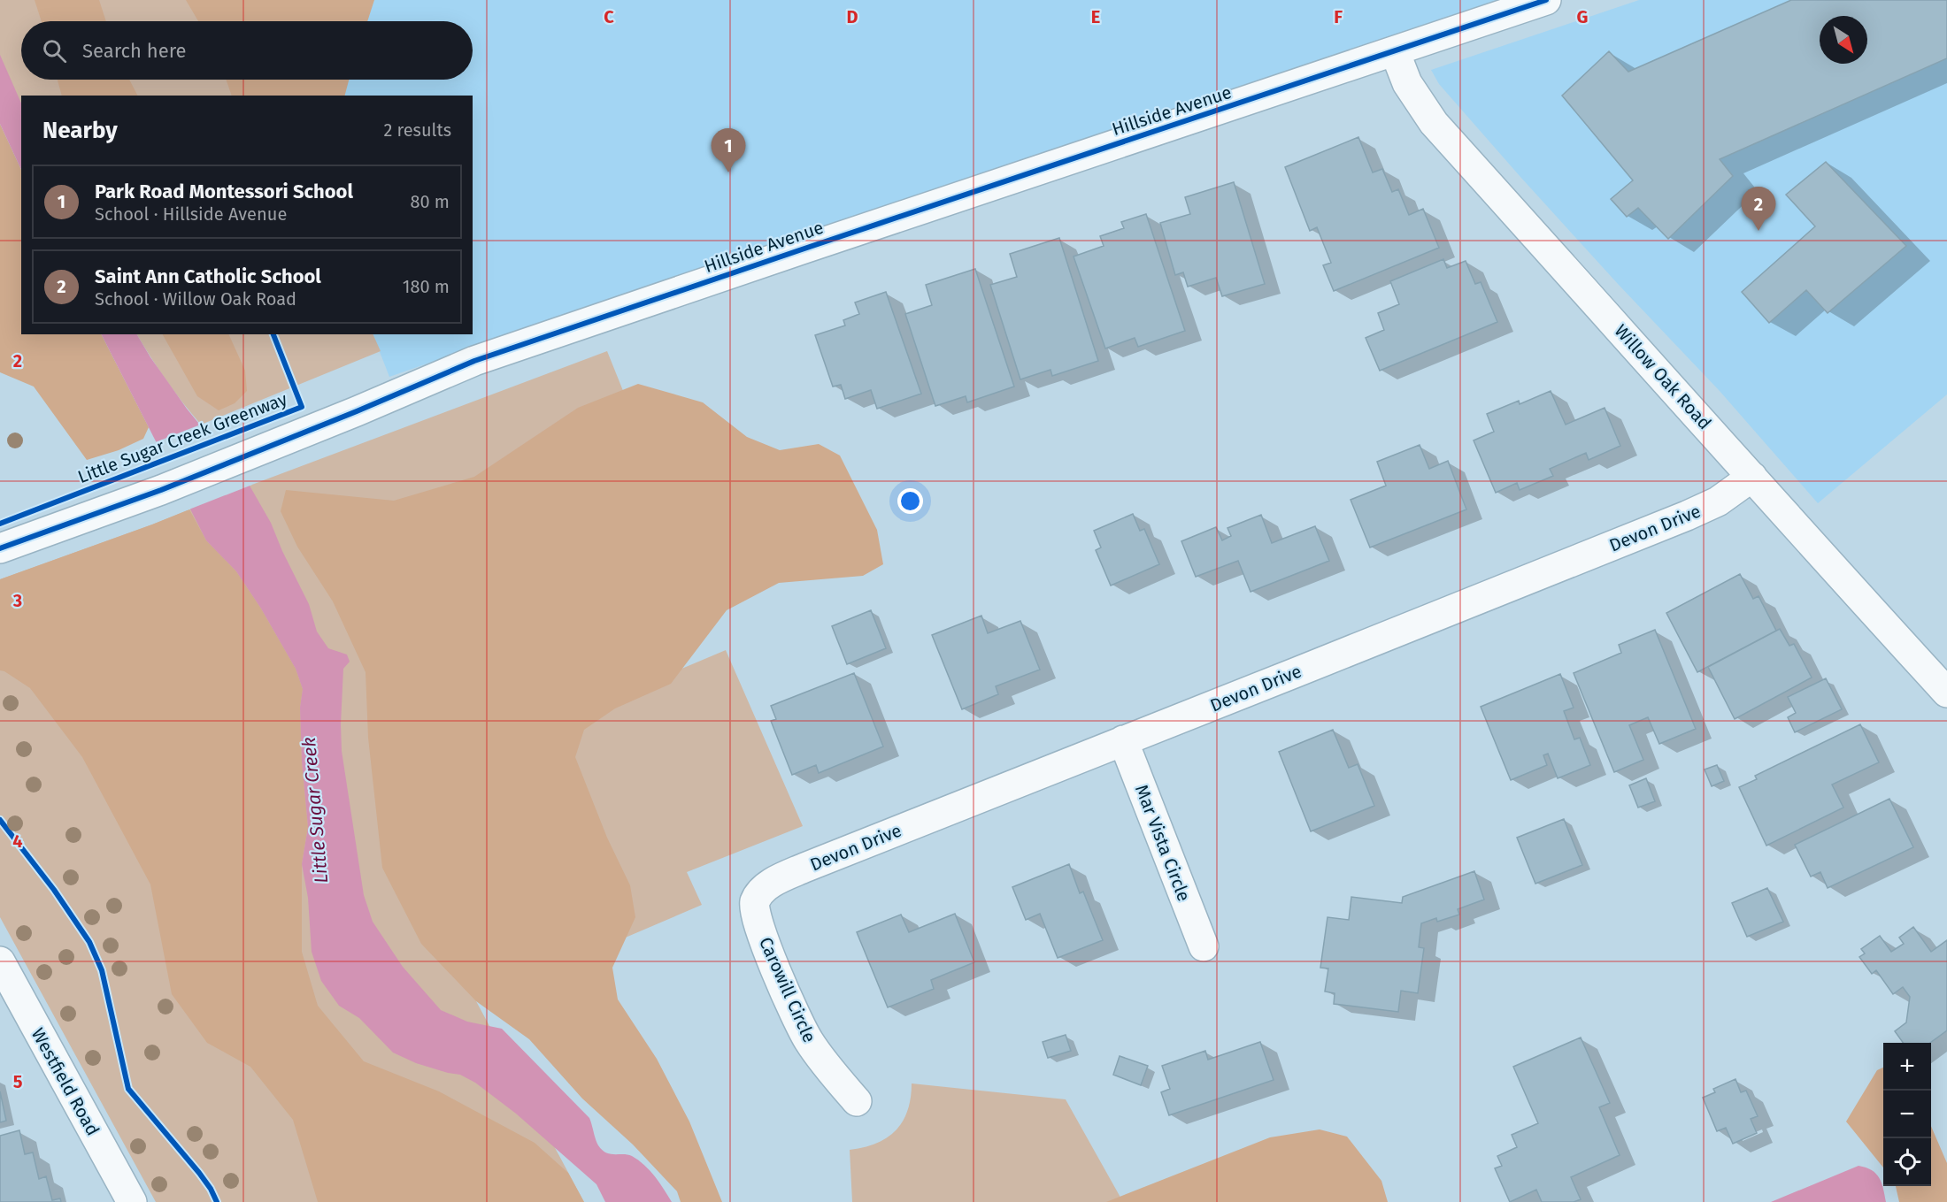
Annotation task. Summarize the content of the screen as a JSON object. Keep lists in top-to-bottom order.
{
  "streets": {
    "street": [
      "Hillside Avenue",
      "Willow Oak Road",
      "Devon Drive",
      "Mar Vista Circle",
      "Carowill Circle",
      "Westfield Road"
    ],
    "cycle path": ["Little Sugar Creek Greenway"]
  },
  "crossings": [
    ["Hillside Avenue", "Willow Oak Road"],
    ["Willow Oak Road", "Devon Drive"],
    ["Devon Drive", "Mar Vista Circle"],
    ["Devon Drive", "Carowill Circle"]
  ],
  "water": ["Little Sugar Creek"],
  "north": "bottom right",
  "page": {
    "search": "Search here",
    "heading": ["Nearby", "2 results"],
    "pins": ["1", "2"],
    "list": [
      {
        "mark": "1",
        "name": "Park Road Montessori School",
        "note": "School · Hillside Avenue",
        "value": "80 m"
      },
      {
        "mark": "2",
        "name": "Saint Ann Catholic School",
        "note": "School · Willow Oak Road",
        "value": "180 m"
      }
    ],
    "map_buttons": ["+", "−"]
  },
  "grid": {
    "columns": [
      "C",
      "D",
      "E",
      "F",
      "G"
    ],
    "rows": [
      "2",
      "3",
      "4",
      "5"
    ]
  }
}
